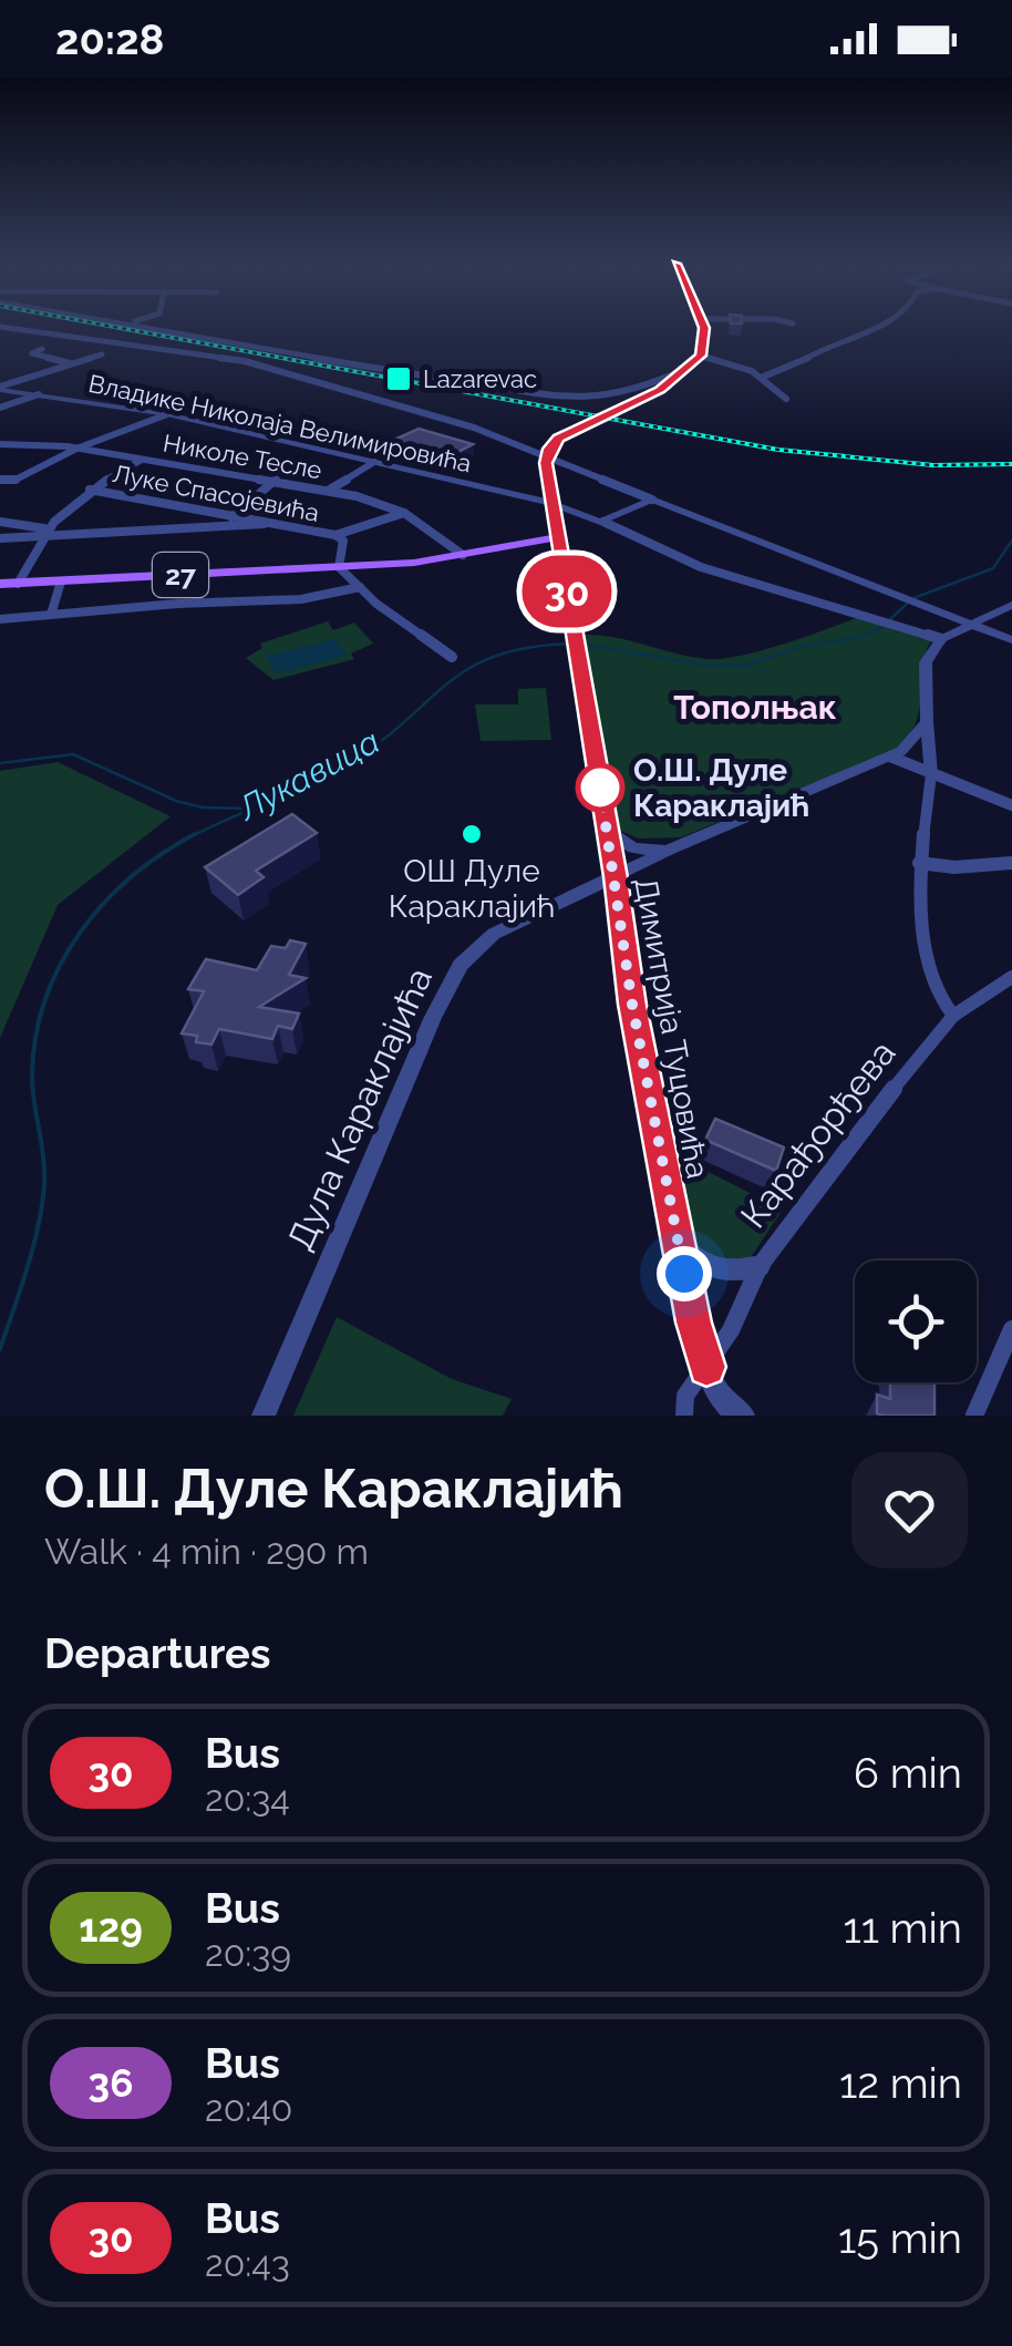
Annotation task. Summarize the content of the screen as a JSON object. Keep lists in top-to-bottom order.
{
  "streets": {
    "main road": ["27", "Димитрија Туцовића"],
    "street": [
      "Владике Николаја Велимировића",
      "Николе Тесле",
      "Луке Спасојевића",
      "Дула Караклајића",
      "Карађорђева"
    ]
  },
  "crossings": [
    ["Владике Николаја Велимировића", "Димитрија Туцовића"],
    ["Николе Тесле", "Луке Спасојевића"],
    ["Николе Тесле", "27"],
    ["Луке Спасојевића", "27"],
    ["27", "Димитрија Туцовића"],
    ["Димитрија Туцовића", "Дула Караклајића"],
    ["Димитрија Туцовића", "Карађорђева"]
  ],
  "districts": ["Тополњак"],
  "water": ["Лукавица"],
  "places": {
    "transit": ["Lazarevac"],
    "other": ["О.Ш. Дуле Караклајић", "ОШ Дуле Караклајић"]
  },
  "lines": ["bus line 30"],
  "page": {
    "status": "20:28",
    "on_map": "30",
    "heading": [
      ["О.Ш. Дуле Караклајић", "Walk · 4 min · 290 m"],
      "Departures"
    ],
    "list": [
      {
        "mark": "30",
        "name": "Bus",
        "note": "20:34",
        "value": "6 min"
      },
      {
        "mark": "129",
        "name": "Bus",
        "note": "20:39",
        "value": "11 min"
      },
      {
        "mark": "36",
        "name": "Bus",
        "note": "20:40",
        "value": "12 min"
      },
      {
        "mark": "30",
        "name": "Bus",
        "note": "20:43",
        "value": "15 min"
      }
    ]
  }
}
